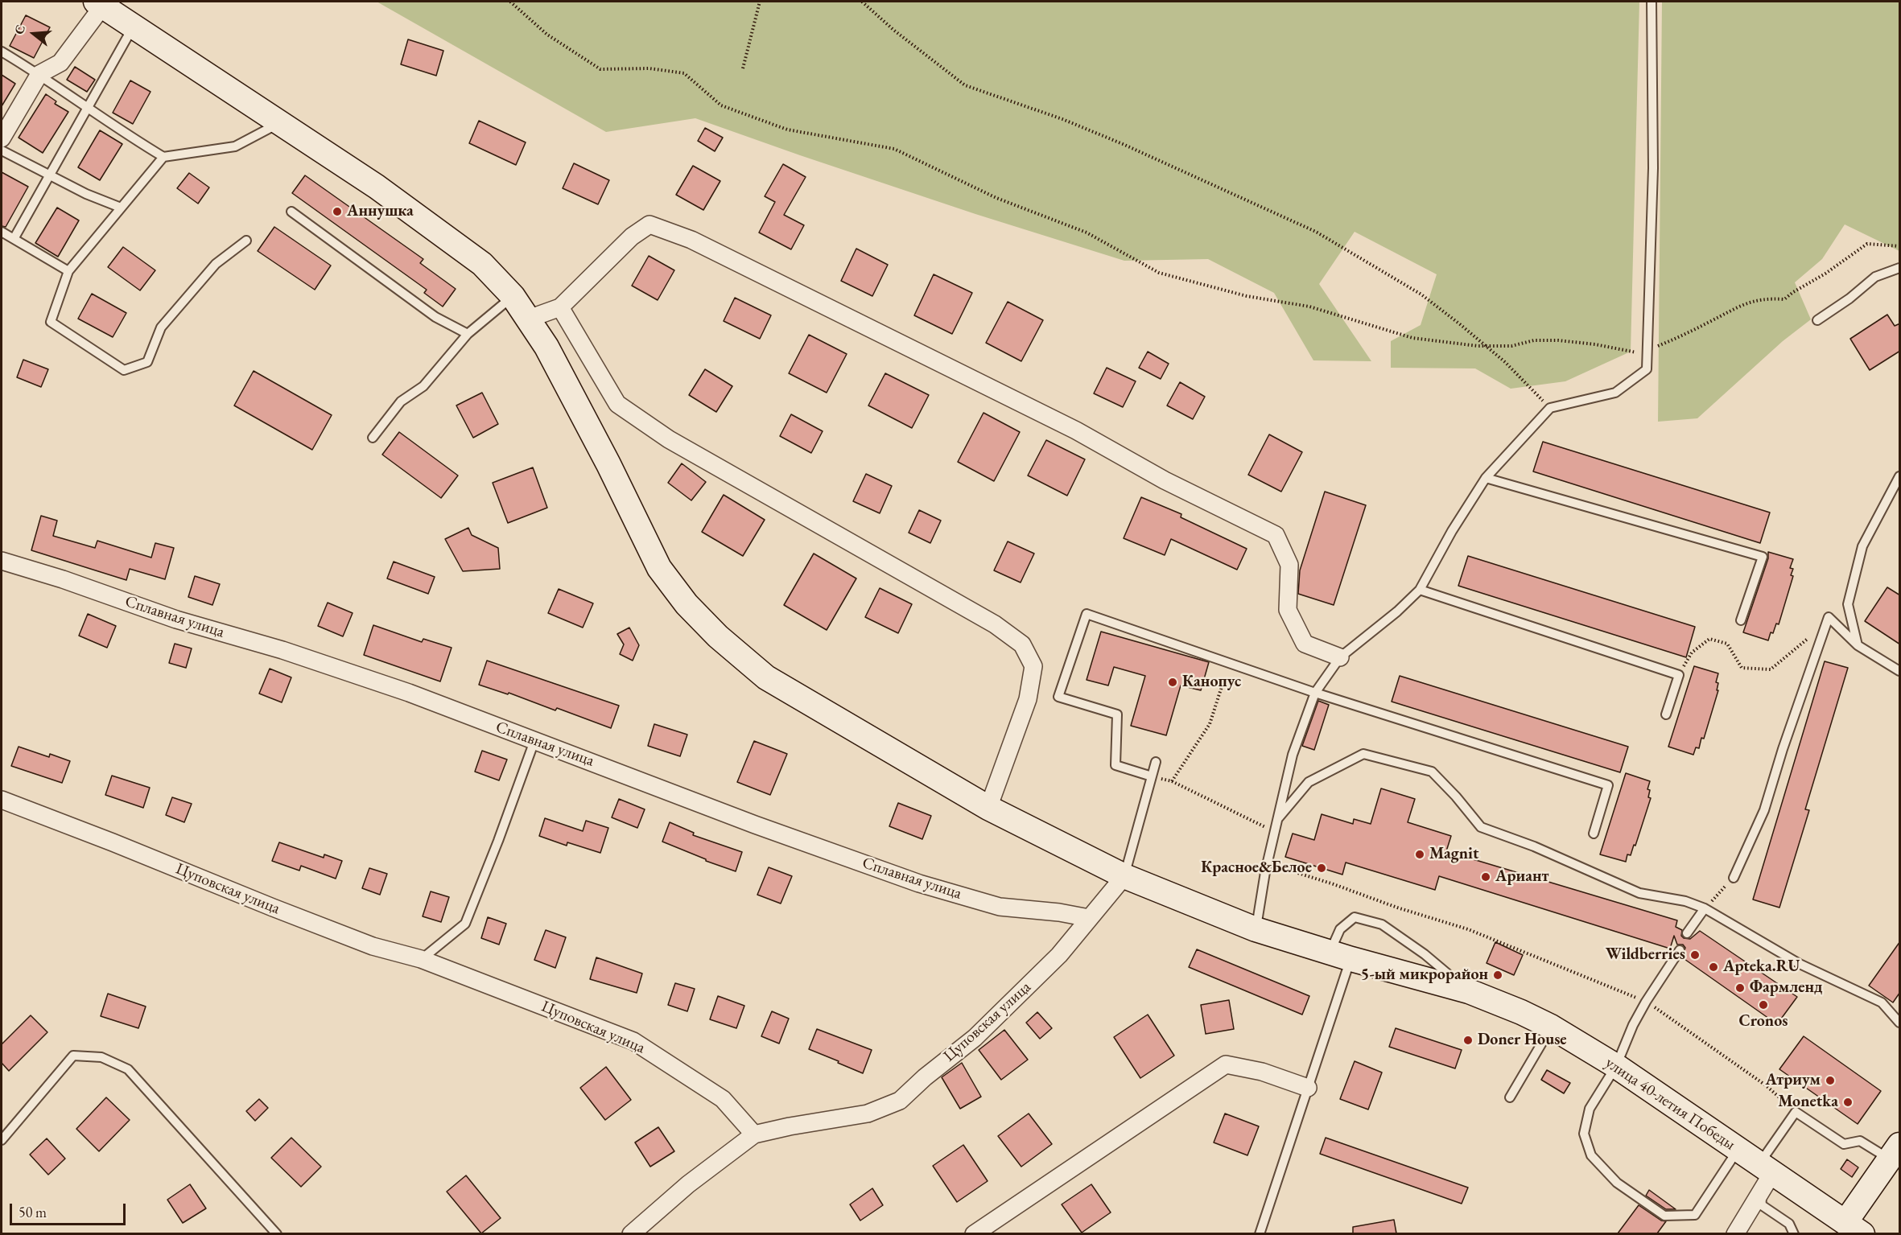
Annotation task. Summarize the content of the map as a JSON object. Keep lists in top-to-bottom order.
{
  "streets": {
    "main road": ["улица 40-летия Победы"],
    "street": ["Сплавная улица", "Цуповская улица"]
  },
  "crossings": [
    ["Сплавная улица", "Цуповская улица"],
    ["Цуповская улица", "улица 40-летия Победы"]
  ],
  "places": [
    "Аннушка",
    "Канопус",
    "Magnit",
    "Красное&Белое",
    "Ариант",
    "Wildberries",
    "Apteka.RU",
    "5-ый микрорайон",
    "Фармленд",
    "Cronos",
    "Doner House",
    "Атриум",
    "Monetka"
  ],
  "scale_bar": "50 m",
  "north": "left"
}
